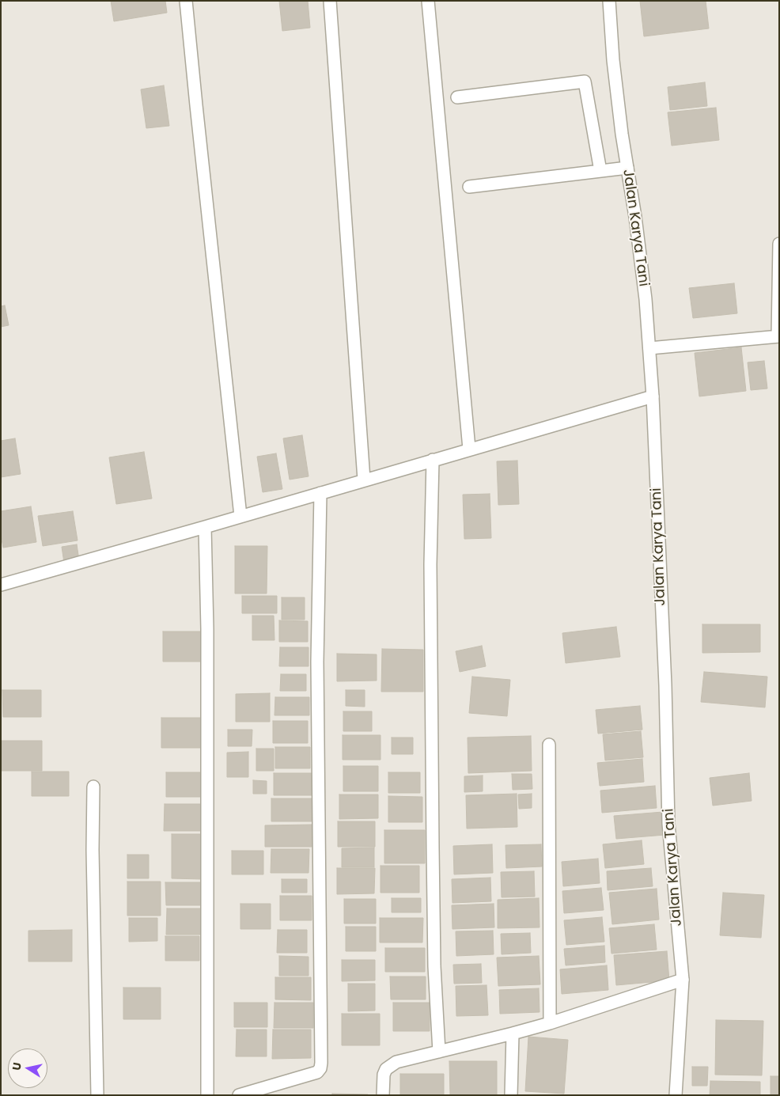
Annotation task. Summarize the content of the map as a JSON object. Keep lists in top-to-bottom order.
{
  "streets": {
    "street": ["Jalan Karya Tani"]
  },
  "north": "left"
}
